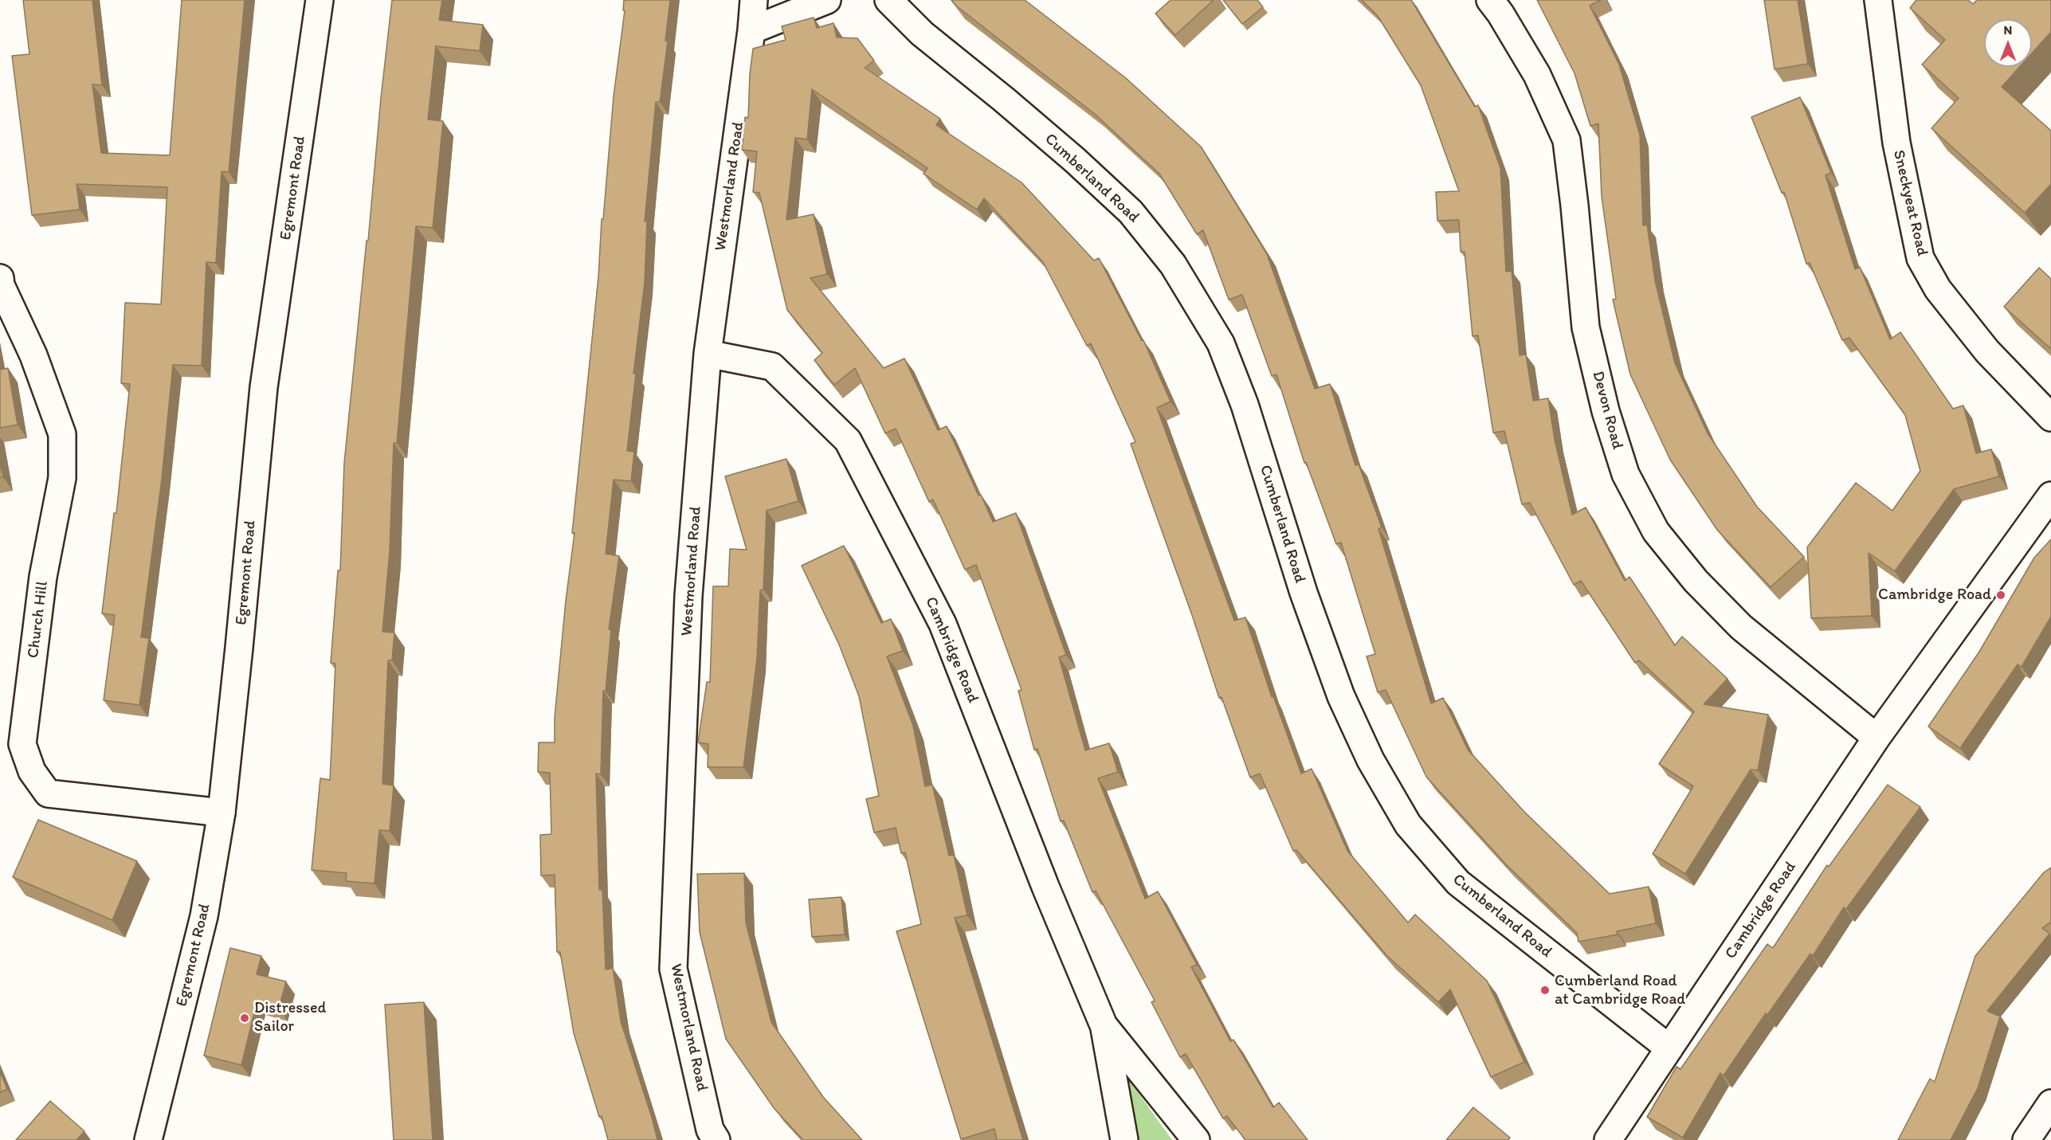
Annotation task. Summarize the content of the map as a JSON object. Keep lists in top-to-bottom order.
{
  "streets": {
    "street": [
      "Cumberland Road",
      "Westmorland Road",
      "Egremont Road",
      "Sneckyeat Road",
      "Devon Road",
      "Church Hill",
      "Cambridge Road"
    ]
  },
  "crossings": [
    ["Cumberland Road", "Cambridge Road"],
    ["Westmorland Road", "Cambridge Road"],
    ["Egremont Road", "Church Hill"],
    ["Devon Road", "Cambridge Road"]
  ],
  "places": ["Cambridge Road", "Cumberland Road at Cambridge Road", "Distressed Sailor"],
  "north": "top"
}
